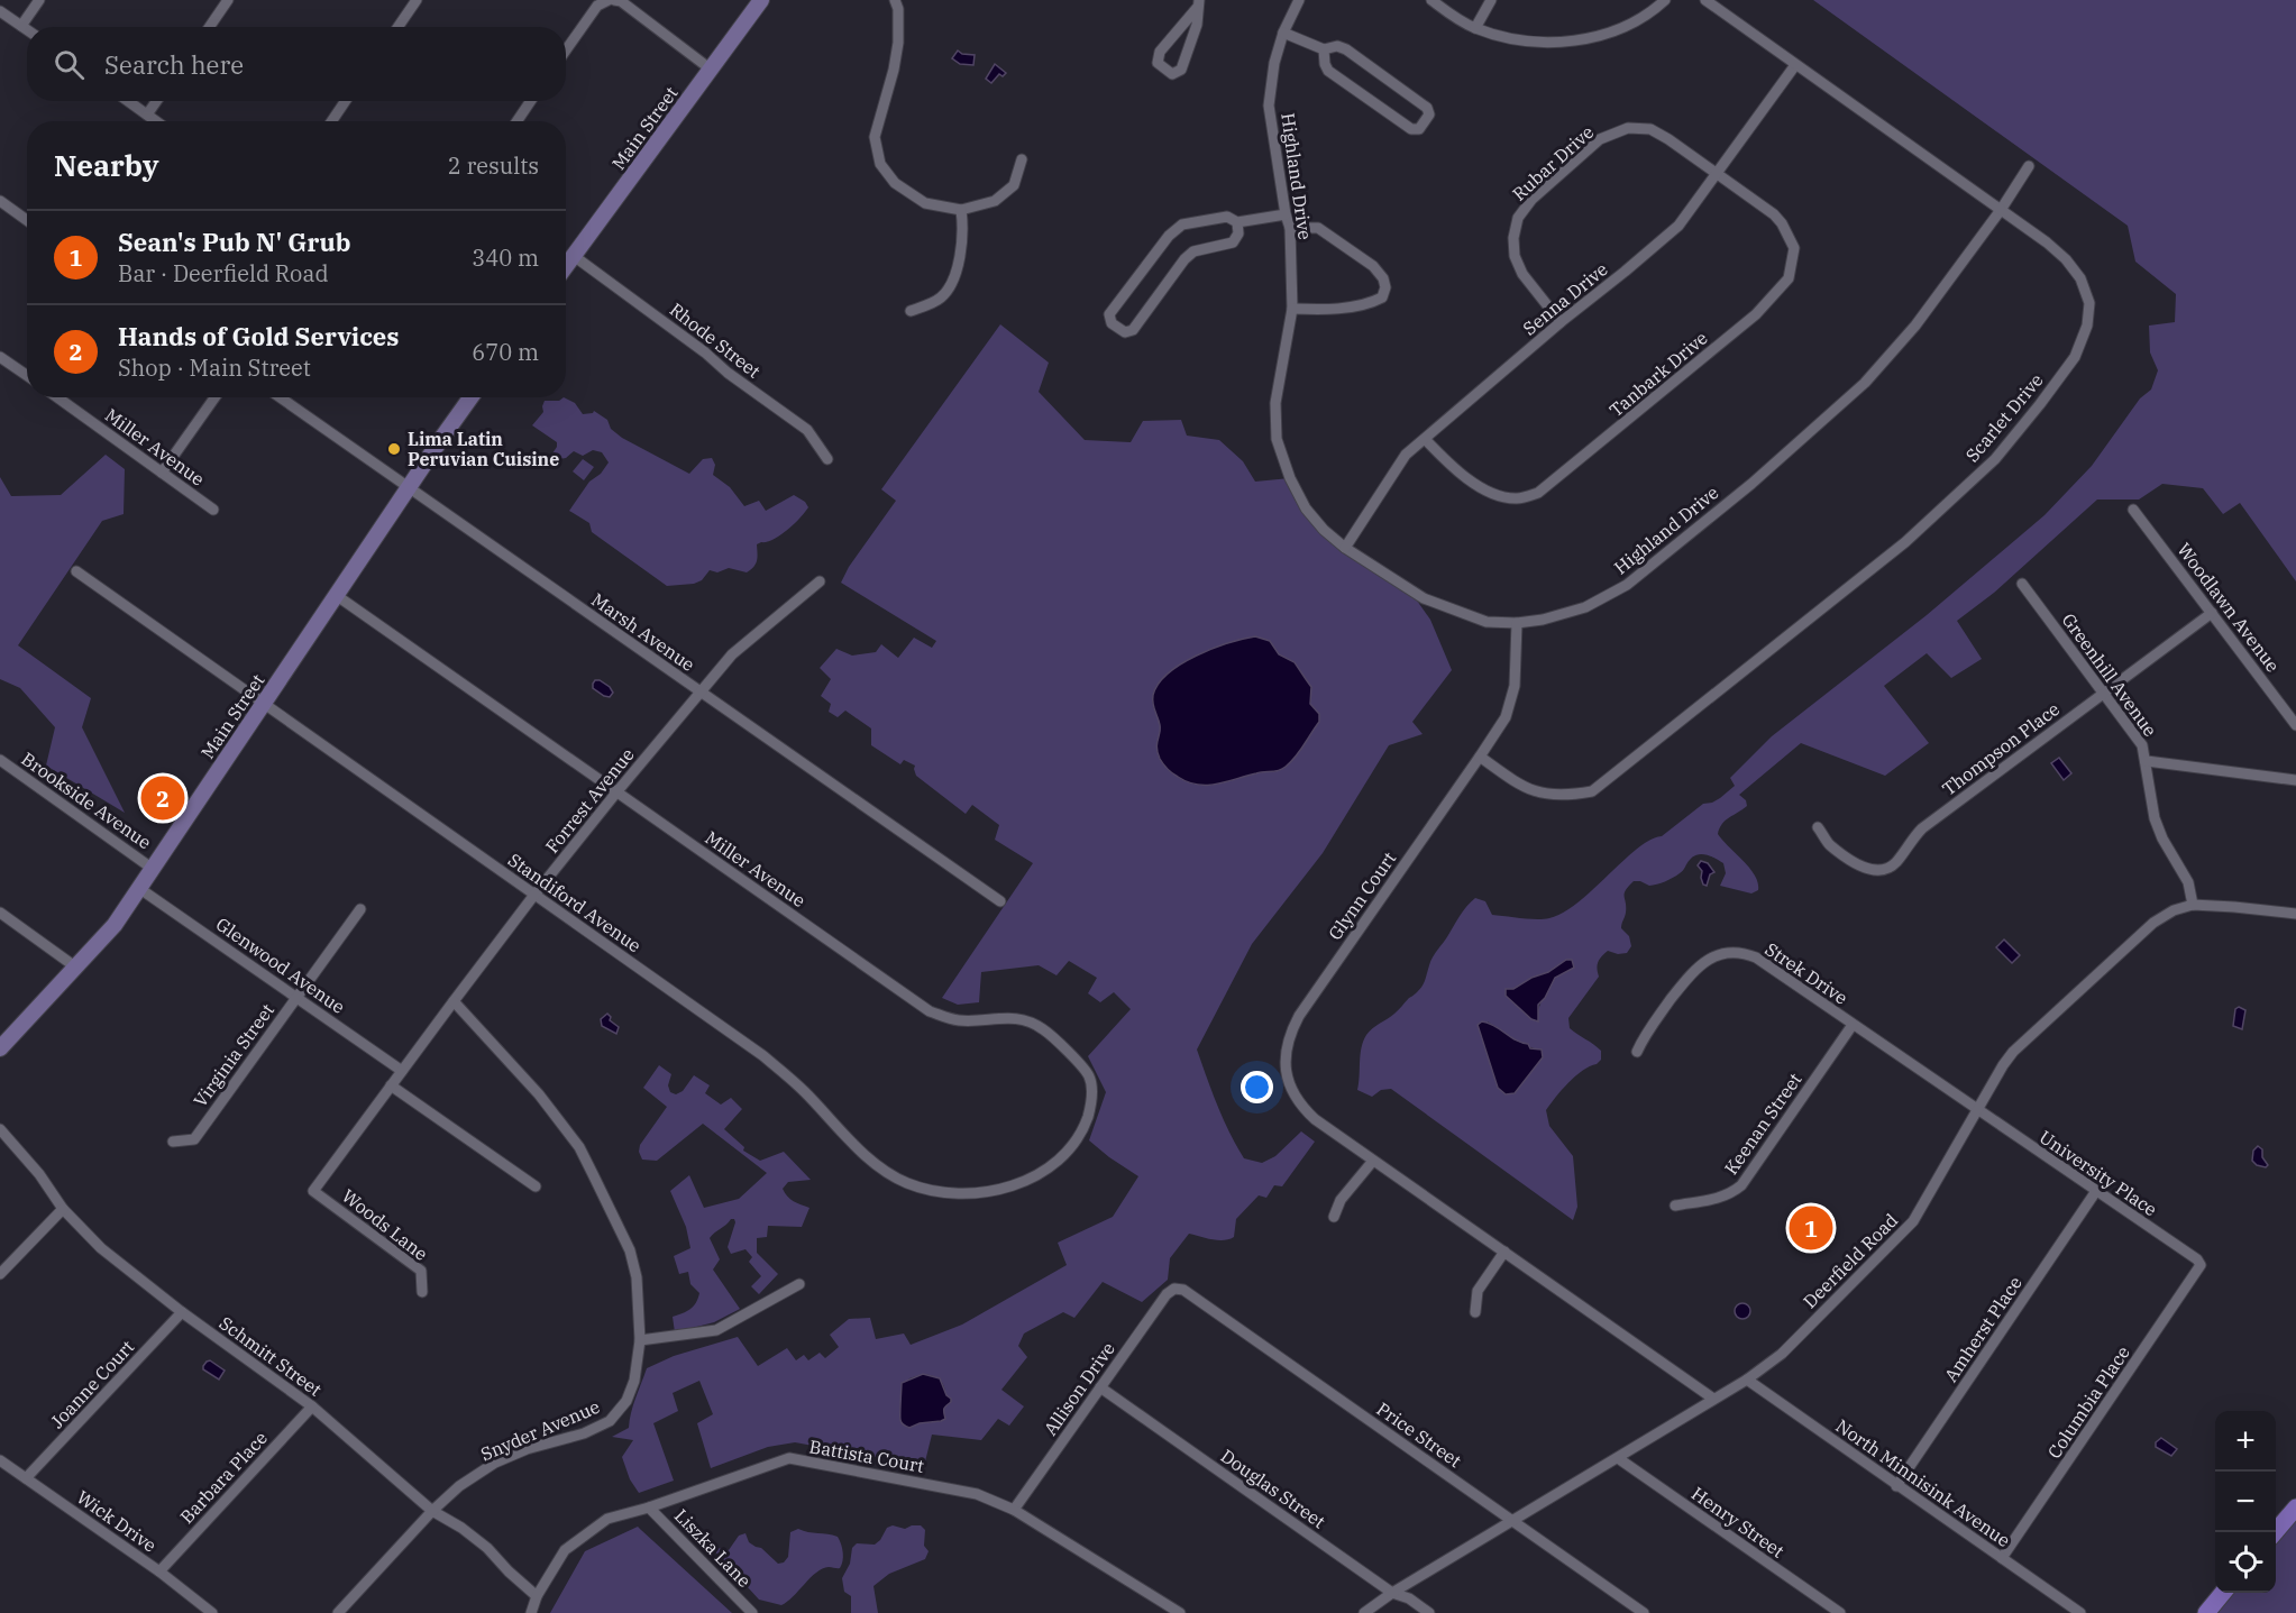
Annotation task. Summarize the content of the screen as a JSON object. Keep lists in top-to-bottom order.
{
  "streets": {
    "main road": ["Main Street"],
    "street": [
      "Rubar Drive",
      "Highland Drive",
      "Senna Drive",
      "Rhode Street",
      "Tanbark Drive",
      "Scarlet Drive",
      "Miller Avenue",
      "Woodlawn Avenue",
      "Marsh Avenue",
      "Greenhill Avenue",
      "Thompson Place",
      "Brookside Avenue",
      "Forrest Avenue",
      "Glynn Court",
      "Standiford Avenue",
      "Glenwood Avenue",
      "Strek Drive",
      "Virginia Street",
      "Keenan Street",
      "University Place",
      "Woods Lane",
      "Deerfield Road",
      "Amherst Place",
      "Schmitt Street",
      "Joanne Court",
      "Allison Drive",
      "Columbia Place",
      "Snyder Avenue",
      "Price Street",
      "Battista Court",
      "Barbara Place",
      "North Minnisink Avenue",
      "Douglas Street",
      "Wick Drive",
      "Henry Street",
      "Liszka Lane"
    ]
  },
  "crossings": [
    ["Main Street", "Rhode Street"],
    ["Main Street", "Miller Avenue"],
    ["Main Street", "Marsh Avenue"],
    ["Main Street", "Brookside Avenue"],
    ["Main Street", "Standiford Avenue"],
    ["Main Street", "Glenwood Avenue"],
    ["Rubar Drive", "Senna Drive"],
    ["Rubar Drive", "Tanbark Drive"],
    ["Highland Drive", "Senna Drive"],
    ["Highland Drive", "Scarlet Drive"],
    ["Highland Drive", "Glynn Court"],
    ["Senna Drive", "Tanbark Drive"],
    ["Senna Drive", "Scarlet Drive"],
    ["Scarlet Drive", "Glynn Court"],
    ["Miller Avenue", "Forrest Avenue"],
    ["Miller Avenue", "Standiford Avenue"],
    ["Woodlawn Avenue", "Thompson Place"],
    ["Marsh Avenue", "Forrest Avenue"],
    ["Greenhill Avenue", "Thompson Place"],
    ["Greenhill Avenue", "Deerfield Road"],
    ["Forrest Avenue", "Standiford Avenue"],
    ["Forrest Avenue", "Glenwood Avenue"],
    ["Forrest Avenue", "Woods Lane"],
    ["Forrest Avenue", "Snyder Avenue"],
    ["Glynn Court", "Deerfield Road"],
    ["Glenwood Avenue", "Virginia Street"],
    ["Strek Drive", "Keenan Street"],
    ["Strek Drive", "University Place"],
    ["Strek Drive", "Deerfield Road"],
    ["University Place", "Deerfield Road"],
    ["University Place", "Amherst Place"],
    ["University Place", "Columbia Place"],
    ["Deerfield Road", "Price Street"],
    ["Deerfield Road", "North Minnisink Avenue"],
    ["Deerfield Road", "Douglas Street"],
    ["Deerfield Road", "Henry Street"],
    ["Amherst Place", "North Minnisink Avenue"],
    ["Schmitt Street", "Joanne Court"],
    ["Schmitt Street", "Snyder Avenue"],
    ["Schmitt Street", "Battista Court"],
    ["Schmitt Street", "Barbara Place"],
    ["Joanne Court", "Wick Drive"],
    ["Allison Drive", "Price Street"],
    ["Allison Drive", "Battista Court"],
    ["Allison Drive", "Douglas Street"],
    ["Columbia Place", "North Minnisink Avenue"],
    ["Battista Court", "Liszka Lane"],
    ["Barbara Place", "Wick Drive"]
  ],
  "places": ["Lima Latin Peruvian Cuisine"],
  "page": {
    "search": "Search here",
    "heading": ["Nearby", "2 results"],
    "list": [
      {
        "mark": "1",
        "name": "Sean's Pub N' Grub",
        "note": "Bar · Deerfield Road",
        "value": "340 m"
      },
      {
        "mark": "2",
        "name": "Hands of Gold Services",
        "note": "Shop · Main Street",
        "value": "670 m"
      }
    ],
    "pins": ["2", "1"],
    "map_buttons": ["+", "−"]
  }
}
